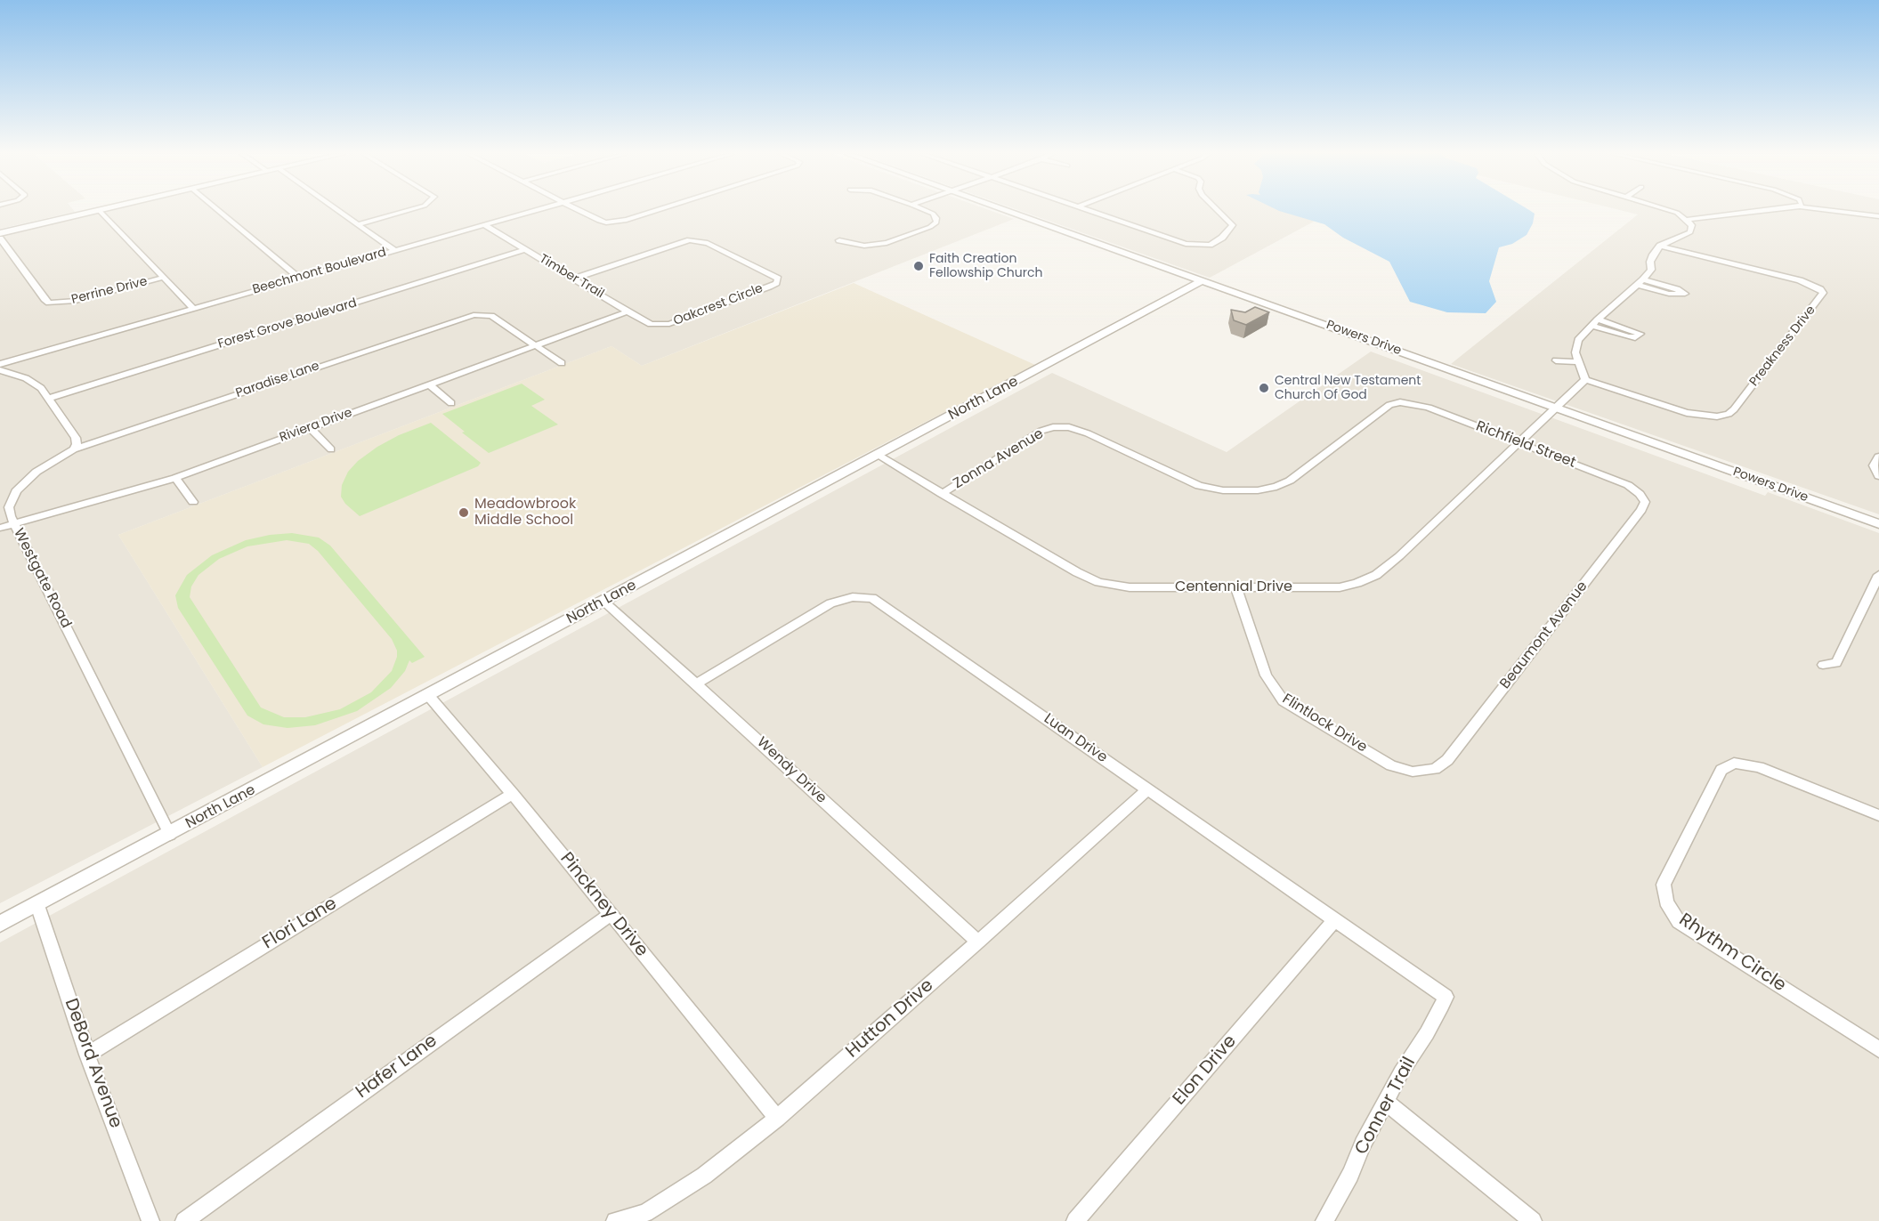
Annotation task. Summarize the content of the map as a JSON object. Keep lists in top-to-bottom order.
{
  "streets": {
    "street": [
      "Beechmont Boulevard",
      "Timber Trail",
      "Perrine Drive",
      "Oakcrest Circle",
      "Forest Grove Boulevard",
      "Powers Drive",
      "Preakness Drive",
      "Paradise Lane",
      "North Lane",
      "Riviera Drive",
      "Richfield Street",
      "Zonna Avenue",
      "Westgate Road",
      "Centennial Drive",
      "Beaumont Avenue",
      "Flintlock Drive",
      "Luan Drive",
      "Wendy Drive",
      "Pinckney Drive",
      "Flori Lane",
      "Rhythm Circle",
      "Hutton Drive",
      "DeBord Avenue",
      "Hafer Lane",
      "Elon Drive",
      "Conner Trail"
    ]
  },
  "crossings": [
    ["Beechmont Boulevard", "Timber Trail"],
    ["Timber Trail", "Oakcrest Circle"],
    ["Timber Trail", "Forest Grove Boulevard"],
    ["Timber Trail", "Riviera Drive"],
    ["Powers Drive", "North Lane"],
    ["Powers Drive", "Centennial Drive"],
    ["Preakness Drive", "Centennial Drive"],
    ["Paradise Lane", "Riviera Drive"],
    ["Paradise Lane", "Westgate Road"],
    ["North Lane", "Westgate Road"],
    ["North Lane", "Centennial Drive"],
    ["North Lane", "Wendy Drive"],
    ["North Lane", "Pinckney Drive"],
    ["North Lane", "DeBord Avenue"],
    ["Riviera Drive", "Westgate Road"],
    ["Richfield Street", "Zonna Avenue"],
    ["Richfield Street", "Centennial Drive"],
    ["Richfield Street", "Beaumont Avenue"],
    ["Zonna Avenue", "Centennial Drive"],
    ["Centennial Drive", "Flintlock Drive"],
    ["Beaumont Avenue", "Flintlock Drive"],
    ["Luan Drive", "Wendy Drive"],
    ["Luan Drive", "Hutton Drive"],
    ["Luan Drive", "Elon Drive"],
    ["Luan Drive", "Conner Trail"],
    ["Wendy Drive", "Hutton Drive"],
    ["Pinckney Drive", "Flori Lane"],
    ["Pinckney Drive", "Hutton Drive"],
    ["Pinckney Drive", "Hafer Lane"],
    ["Flori Lane", "DeBord Avenue"]
  ],
  "places": ["Faith Creation Fellowship Church", "Central New Testament Church Of God", "Meadowbrook Middle School"]
}
